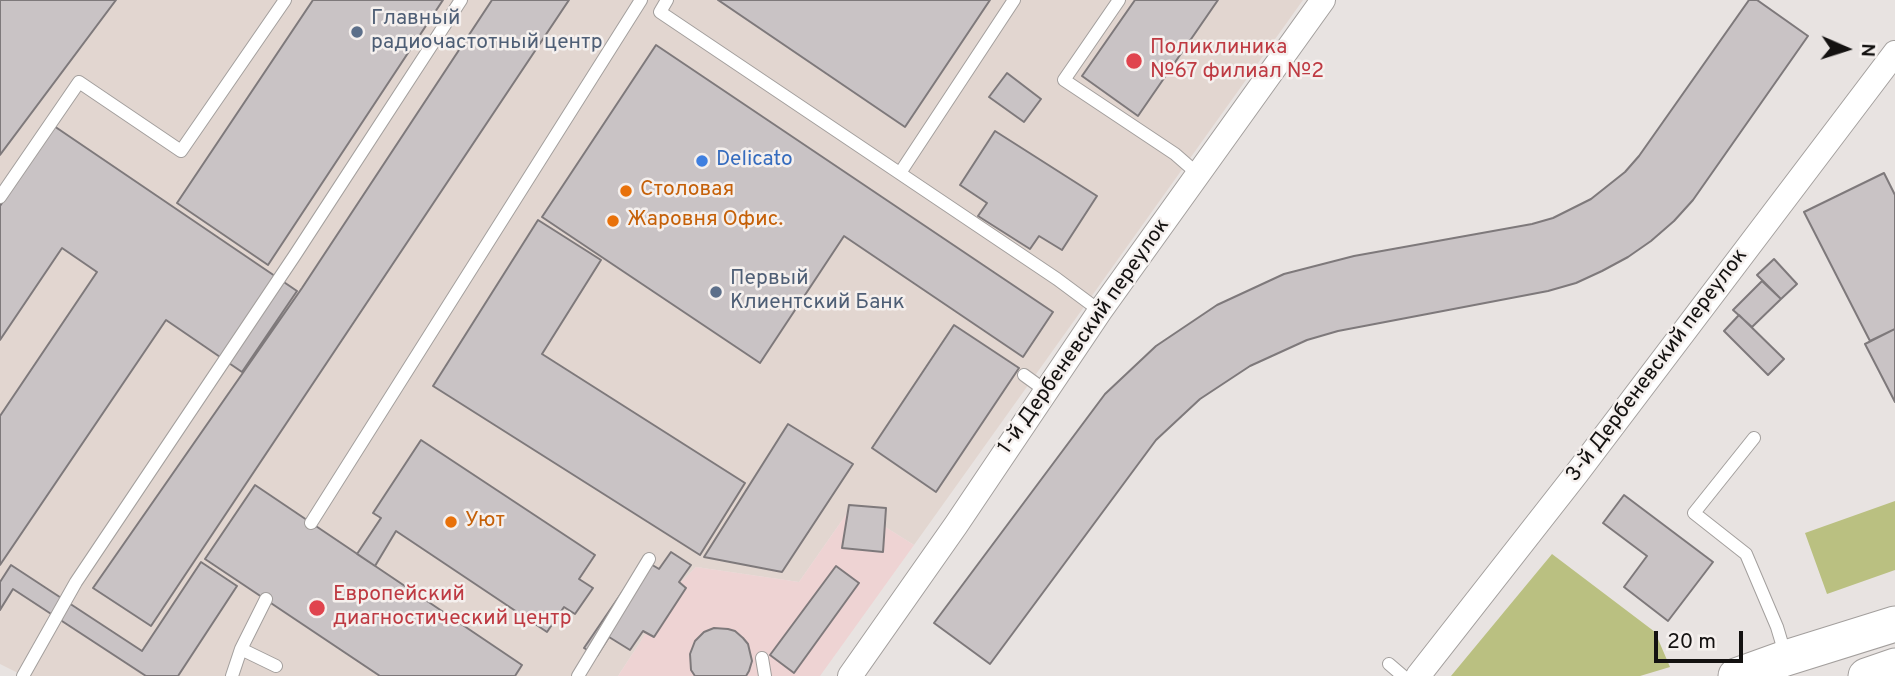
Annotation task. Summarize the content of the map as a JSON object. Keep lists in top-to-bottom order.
{
  "streets": {
    "street": ["1-й Дербеневский переулок", "3-й Дербеневский переулок"]
  },
  "places": [
    "Главный радиочастотный центр",
    "Поликлиника №67 филиал №2",
    "Delicato",
    "Столовая",
    "Жаровня Офис.",
    "Первый Клиентский Банк",
    "Уют",
    "Европейский диагностический центр"
  ],
  "scale_bar": "20 m",
  "north": "right"
}
